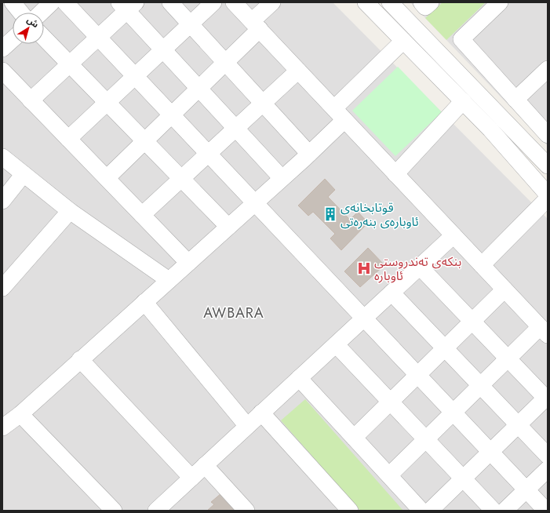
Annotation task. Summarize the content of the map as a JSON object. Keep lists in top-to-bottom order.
{
  "districts": ["AWBARA"],
  "places": {
    "building": ["قوتابخانەی ئاوبارەی بنەرەتی"],
    "hospital": ["بنکەی تەندروستی ئاوبارە"]
  },
  "north": "top right"
}
